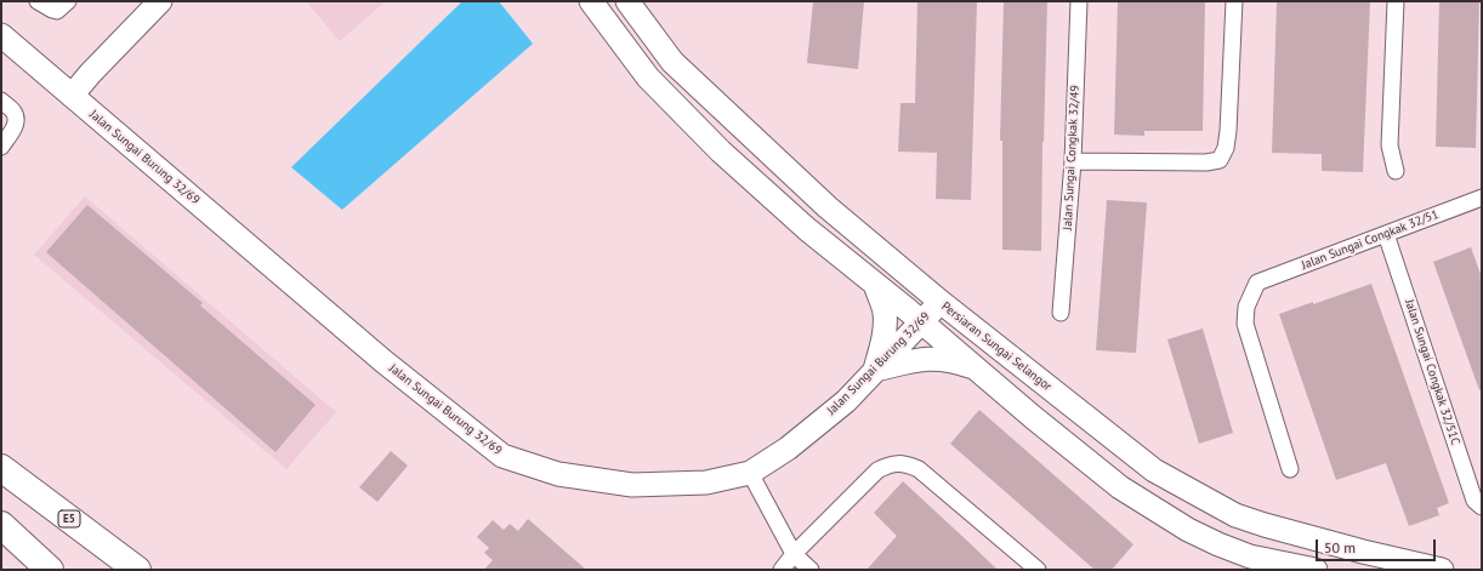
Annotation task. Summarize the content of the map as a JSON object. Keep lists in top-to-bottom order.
{
  "streets": {
    "highway": ["E5"],
    "main road": ["Jalan Sungai Burung 32/69", "Persiaran Sungai Selangor"],
    "street": ["Jalan Sungai Congkak 32/49", "Jalan Sungai Congkak 32/51", "Jalan Sungai Congkak 32/51C"]
  },
  "crossings": [
    ["Jalan Sungai Burung 32/69", "Persiaran Sungai Selangor"],
    ["Jalan Sungai Congkak 32/51", "Jalan Sungai Congkak 32/51C"]
  ],
  "scale_bar": "50 m"
}
